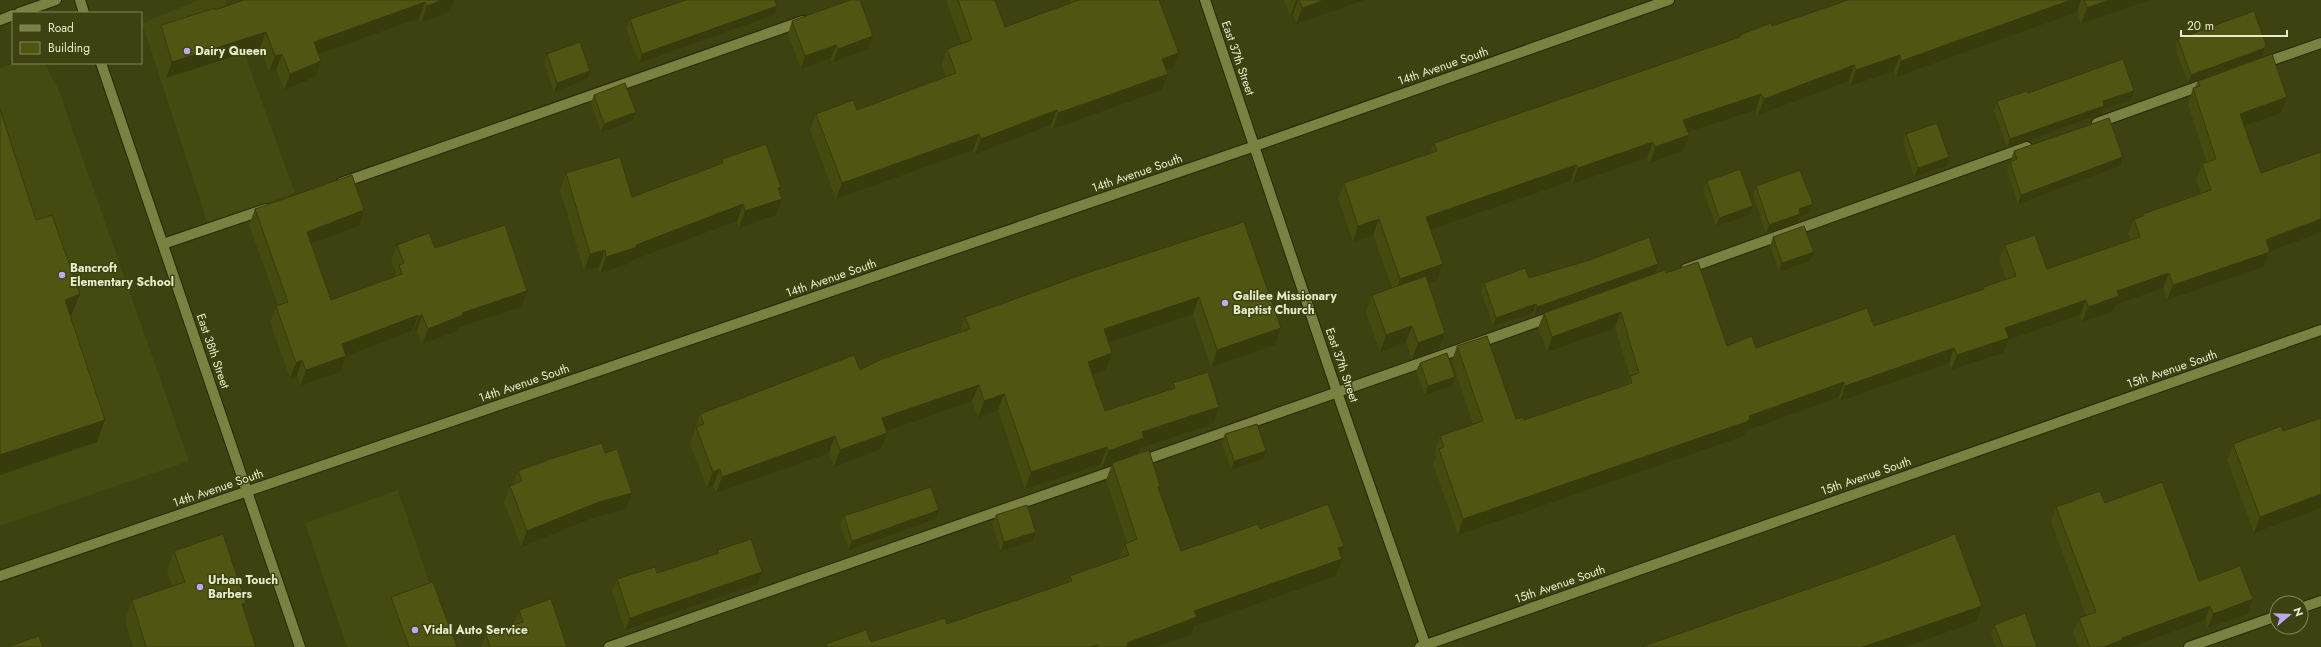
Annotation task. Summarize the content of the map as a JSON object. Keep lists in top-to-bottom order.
{
  "streets": {
    "street": [
      "East 37th Street",
      "14th Avenue South",
      "East 38th Street",
      "15th Avenue South"
    ]
  },
  "crossings": [
    ["East 37th Street", "14th Avenue South"],
    ["East 37th Street", "15th Avenue South"],
    ["14th Avenue South", "East 38th Street"]
  ],
  "places": [
    "Dairy Queen",
    "Bancroft Elementary School",
    "Galilee Missionary Baptist Church",
    "Urban Touch Barbers",
    "Vidal Auto Service"
  ],
  "legend": ["Road", "Building"],
  "scale_bar": "20 m",
  "north": "right"
}
